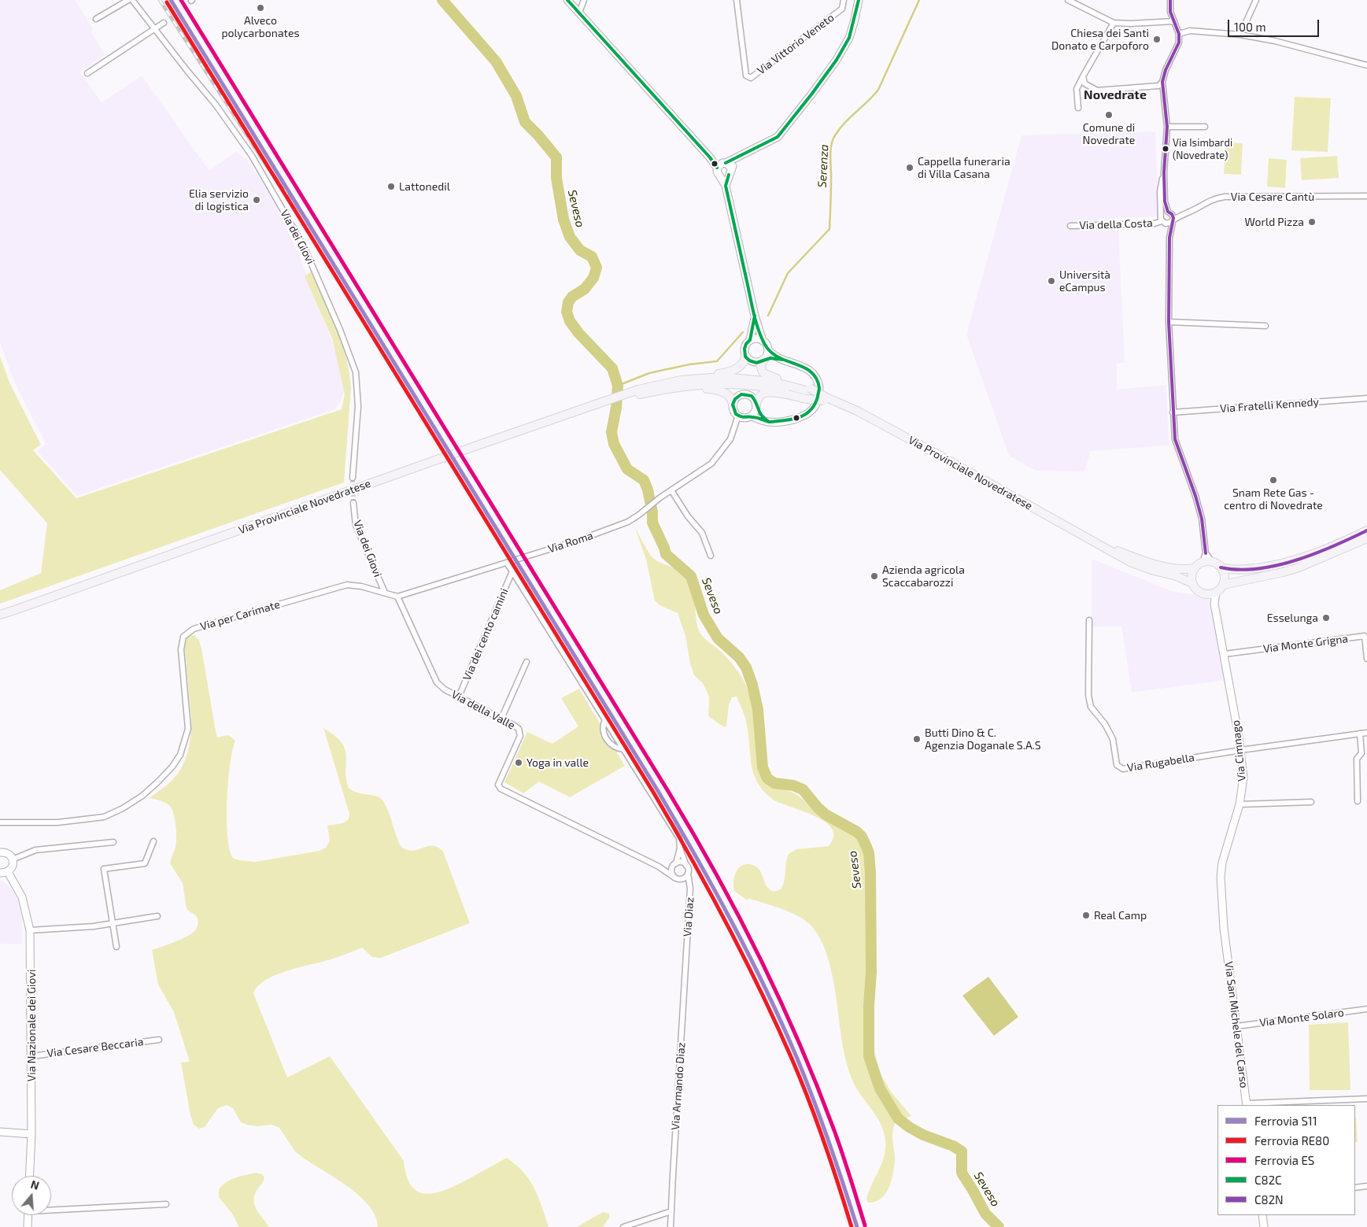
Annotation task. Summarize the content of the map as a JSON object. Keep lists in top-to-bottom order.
{
  "streets": {
    "main road": [
      "Via Provinciale Novedratese",
      "Via Cimnago",
      "Via San Michele del Carso",
      "Via Nazionale dei Giovi"
    ],
    "street": [
      "Via Vittorio Veneto",
      "Via Cesare Cantù",
      "Via della Costa",
      "Via dei Giovi",
      "Via Fratelli Kennedy",
      "Via Roma",
      "Via per Carimate",
      "Via dei cento camini",
      "Via Monte Grigna",
      "Via della Valle",
      "Via Rugabella",
      "Via Diaz",
      "Via Monte Solaro",
      "Via Cesare Beccaria",
      "Via Armando Diaz"
    ]
  },
  "crossings": [
    ["Via Cesare Cantù", "Via della Costa"],
    ["Via dei Giovi", "Via per Carimate"],
    ["Via Provinciale Novedratese", "Via Cimnago"],
    ["Via Roma", "Via della Valle"],
    ["Via dei cento camini", "Via della Valle"],
    ["Via Monte Grigna", "Via Cimnago"],
    ["Via Cimnago", "Via Rugabella"],
    ["Via Cimnago", "Via San Michele del Carso"],
    ["Via Diaz", "Via Armando Diaz"],
    ["Via Monte Solaro", "Via San Michele del Carso"],
    ["Via Nazionale dei Giovi", "Via Cesare Beccaria"]
  ],
  "districts": ["Novedrate"],
  "water": ["Serenza", "Seveso"],
  "places": [
    "Alveco polycarbonates",
    "Chiesa dei Santi Donato e Carpoforo",
    "Comune di Novedrate",
    "Via Isimbardi (Novedrate)",
    "Cappella funeraria di Villa Casana",
    "Lattonedil",
    "Elia servizio di logistica",
    "World Pizza",
    "Università eCampus",
    "Snam Rete Gas - centro di Novedrate",
    "Azienda agricola Scaccabarozzi",
    "Esselunga",
    "Butti Dino & C. Agenzia Doganale S.A.S",
    "Yoga in valle",
    "Real Camp"
  ],
  "lines": [
    "rail line S11",
    "rail line ES",
    "transit line C82C",
    "transit line C82N",
    "rail line RE80"
  ],
  "legend": [
    "Ferrovia S11",
    "Ferrovia RE80",
    "Ferrovia ES",
    "C82C",
    "C82N"
  ],
  "scale_bar": "100 m",
  "north": "top"
}
